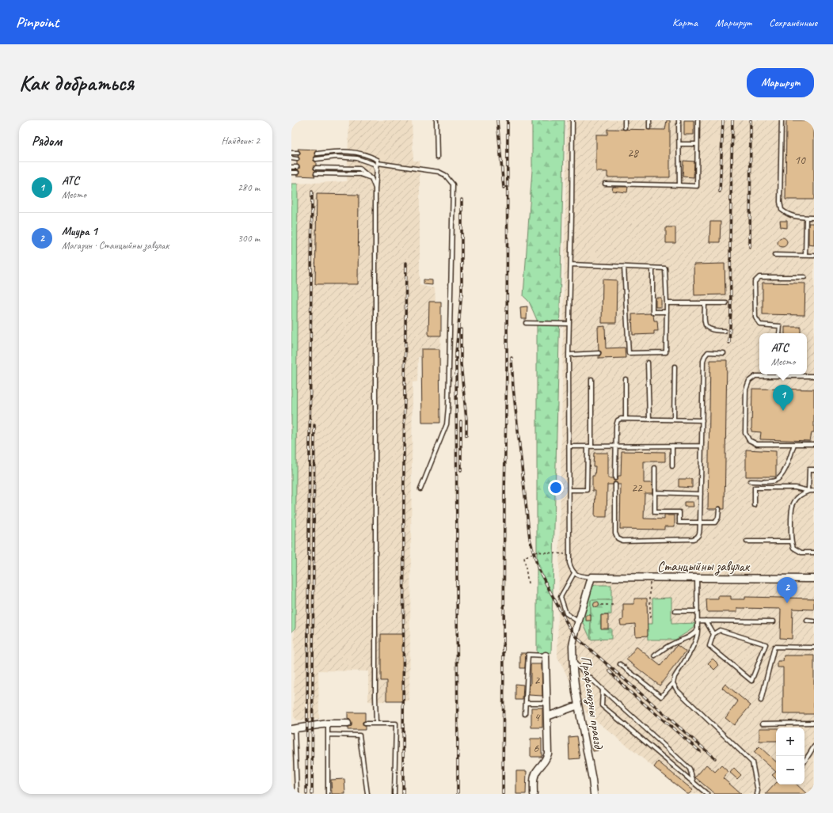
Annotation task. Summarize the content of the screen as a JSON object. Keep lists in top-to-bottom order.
{
  "streets": {
    "street": ["Станцыйны завулак", "Прафсаюзны праезд"]
  },
  "crossings": [
    ["Станцыйны завулак", "Прафсаюзны праезд"]
  ],
  "house_numbers": [
    "28",
    "10",
    "22",
    "2",
    "4",
    "6"
  ],
  "page": {
    "header": "Pinpoint",
    "nav": ["Карта", "Маршрут", "Сохранённые"],
    "buttons": "Маршрут",
    "title": "Как добраться",
    "heading": ["Рядом", "Найдено: 2"],
    "list": [
      {
        "mark": "1",
        "name": "АТС",
        "note": "Место",
        "value": "280 m"
      },
      {
        "mark": "2",
        "name": "Миура 1",
        "note": "Магазин · Станцыйны завулак",
        "value": "300 m"
      }
    ],
    "popup": ["АТС", "Место"],
    "pins": ["1", "2"],
    "map_buttons": ["+", "−"]
  }
}
